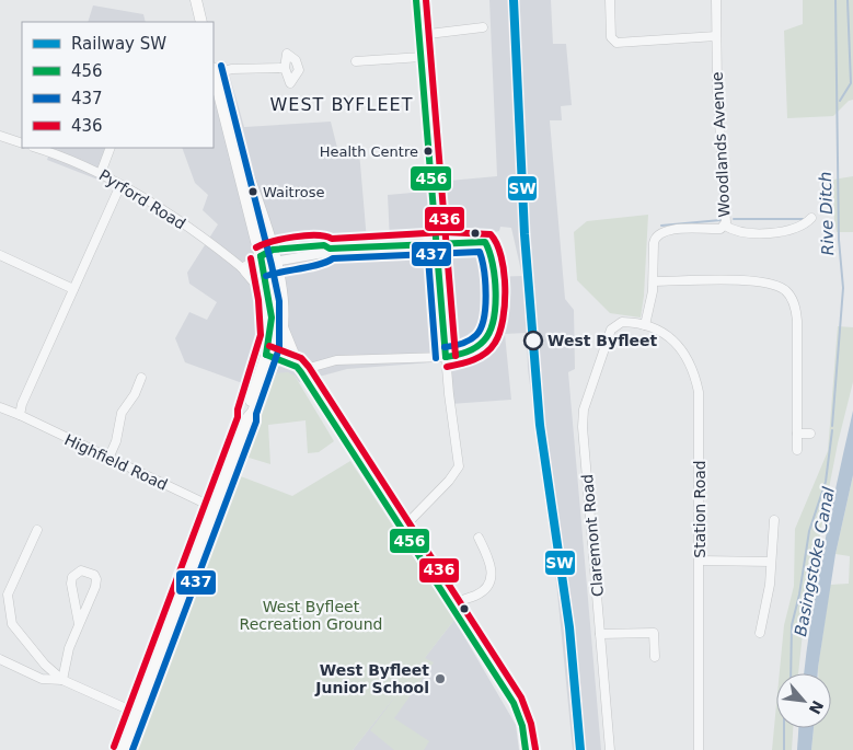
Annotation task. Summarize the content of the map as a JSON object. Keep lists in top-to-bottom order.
{
  "streets": {
    "street": [
      "Woodlands Avenue",
      "Pyrford Road",
      "Highfield Road",
      "Station Road",
      "Claremont Road"
    ]
  },
  "crossings": [
    ["Woodlands Avenue", "Station Road"],
    ["Station Road", "Claremont Road"]
  ],
  "districts": ["WEST BYFLEET"],
  "water": ["Rive Ditch", "Basingstoke Canal"],
  "parks": ["West Byfleet Recreation Ground"],
  "places": [
    "Health Centre",
    "Waitrose",
    "West Byfleet",
    "West Byfleet Junior School"
  ],
  "lines": [
    "rail line SW",
    "transit line 456",
    "transit line 436",
    "transit line 437"
  ],
  "legend": [
    "Railway SW",
    "456",
    "437",
    "436"
  ],
  "north": "bottom right"
}
